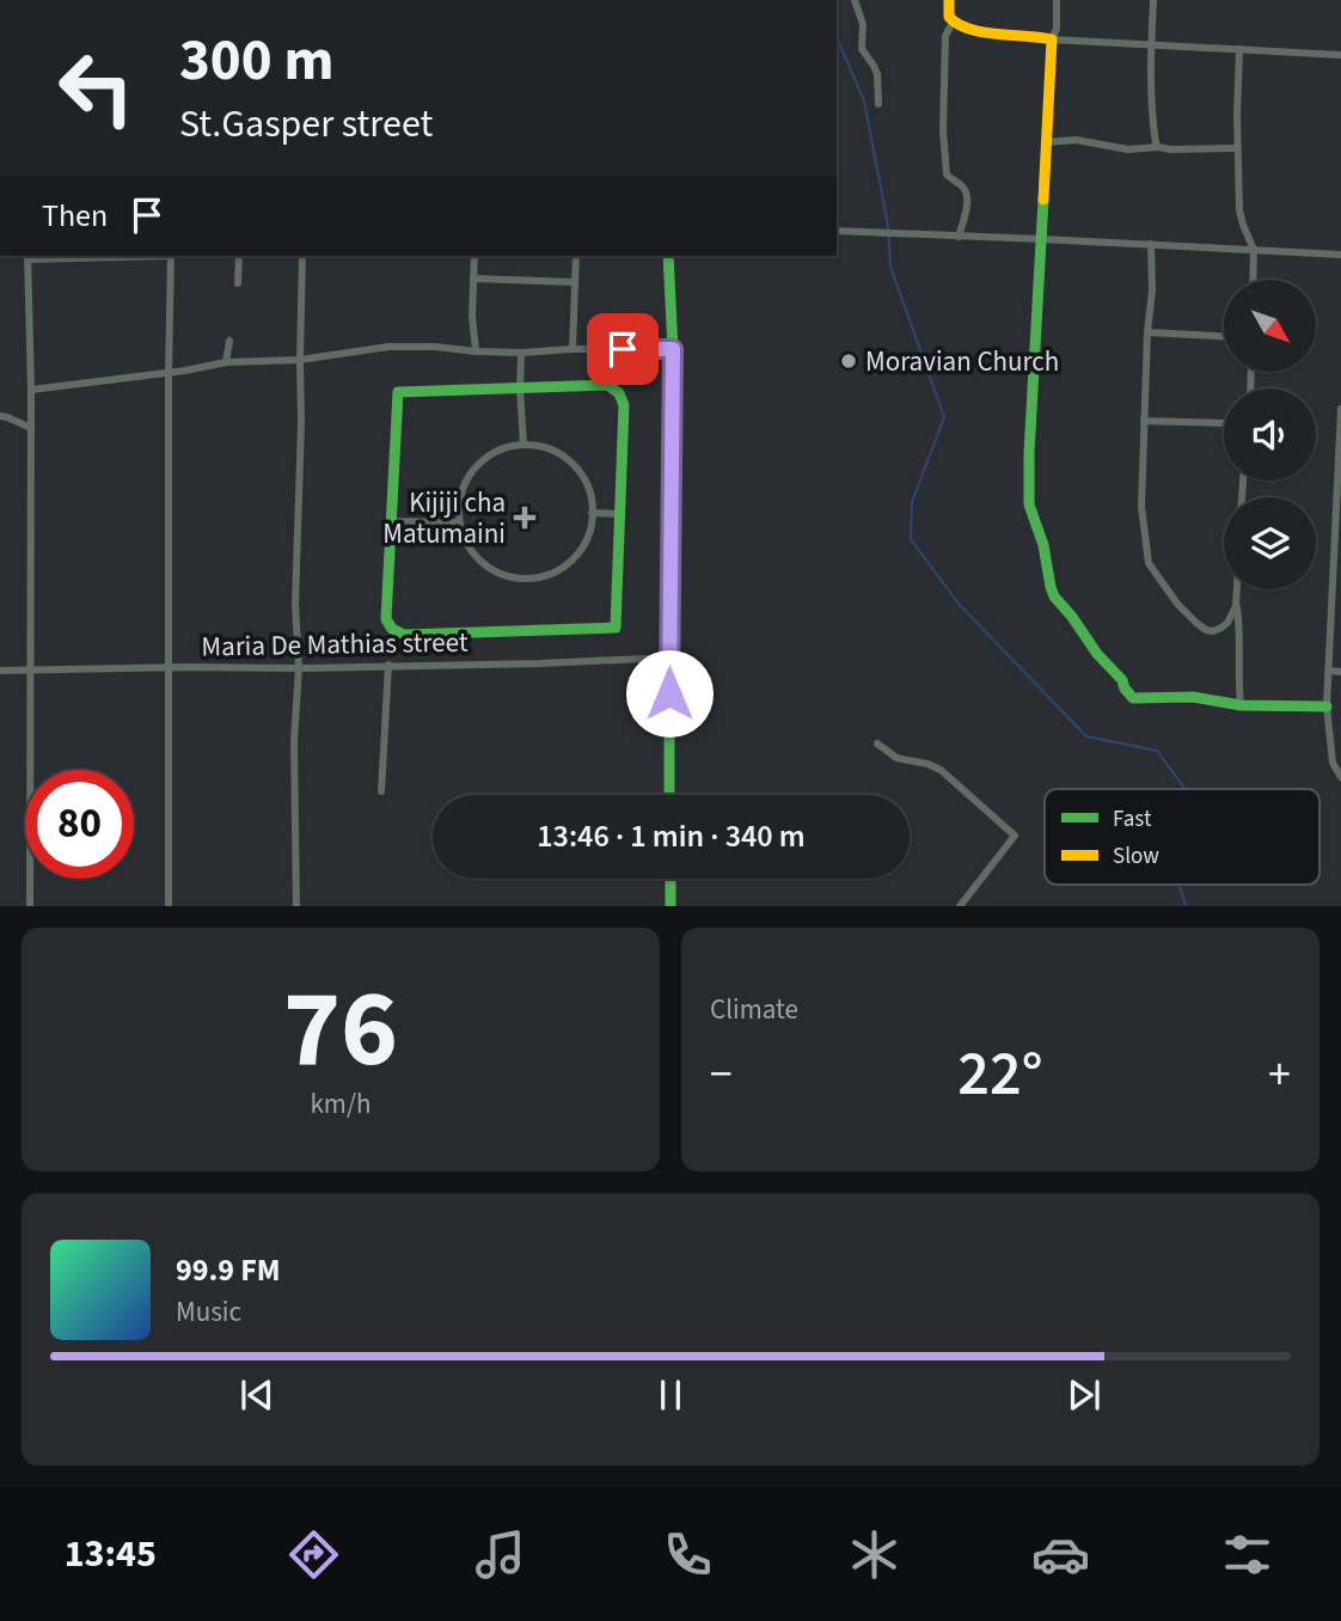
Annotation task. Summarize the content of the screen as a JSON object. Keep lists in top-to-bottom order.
{
  "streets": {
    "street": ["Maria De Mathias street"]
  },
  "places": {
    "other": ["Moravian Church"],
    "health": ["Kijiji cha Matumaini"]
  },
  "legend": ["Fast", "Slow"],
  "north": "bottom right",
  "page": {
    "turn": ["300 m", "St.Gasper street"],
    "then": "Then",
    "limit": "80",
    "trip": "13:46 · 1 min · 340 m",
    "tile": [
      ["76", "km/h"],
      "Climate"
    ],
    "heat": ["−", "22°", "+"],
    "song": ["99.9 FM", "Music"],
    "tabs": "13:45"
  }
}
